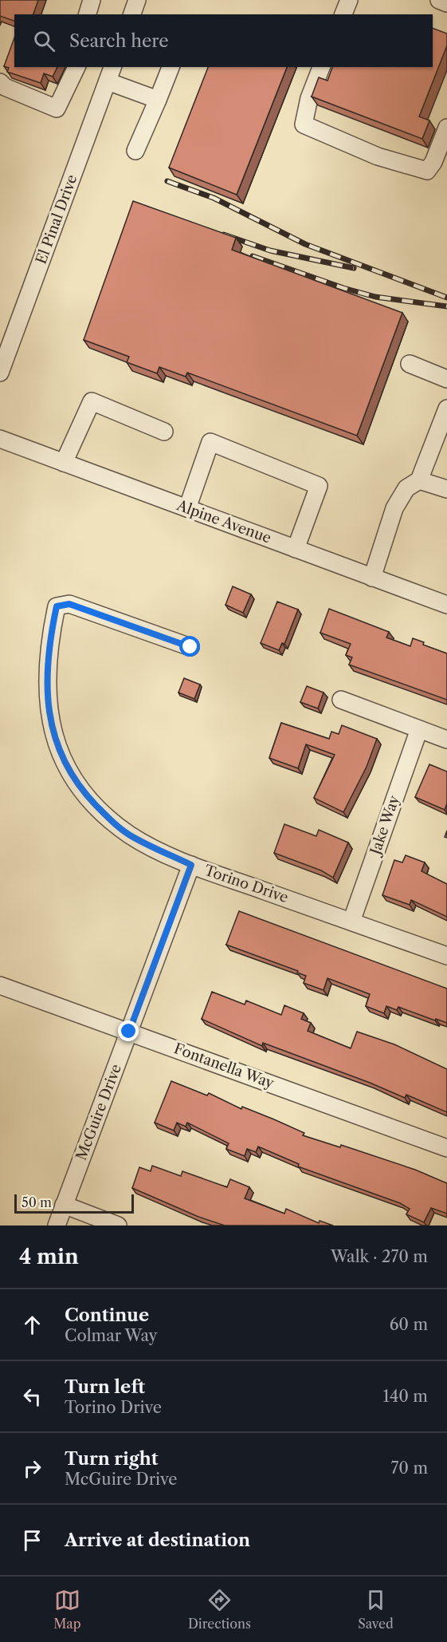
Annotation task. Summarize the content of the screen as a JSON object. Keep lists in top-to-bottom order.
{
  "streets": {
    "street": [
      "El Pinal Drive",
      "Alpine Avenue",
      "Jake Way",
      "Torino Drive",
      "Fontanella Way",
      "McGuire Drive"
    ]
  },
  "crossings": [
    ["Jake Way", "Torino Drive"],
    ["Torino Drive", "McGuire Drive"],
    ["Fontanella Way", "McGuire Drive"]
  ],
  "scale_bar": "50 m",
  "page": {
    "search": "Search here",
    "scale": "50 m",
    "heading": ["4 min", "Walk · 270 m"],
    "list": [
      ["Continue", "Colmar Way", "60 m"],
      ["Turn left", "Torino Drive", "140 m"],
      ["Turn right", "McGuire Drive", "70 m"],
      "Arrive at destination"
    ],
    "nav": ["Map", "Directions", "Saved"]
  }
}
